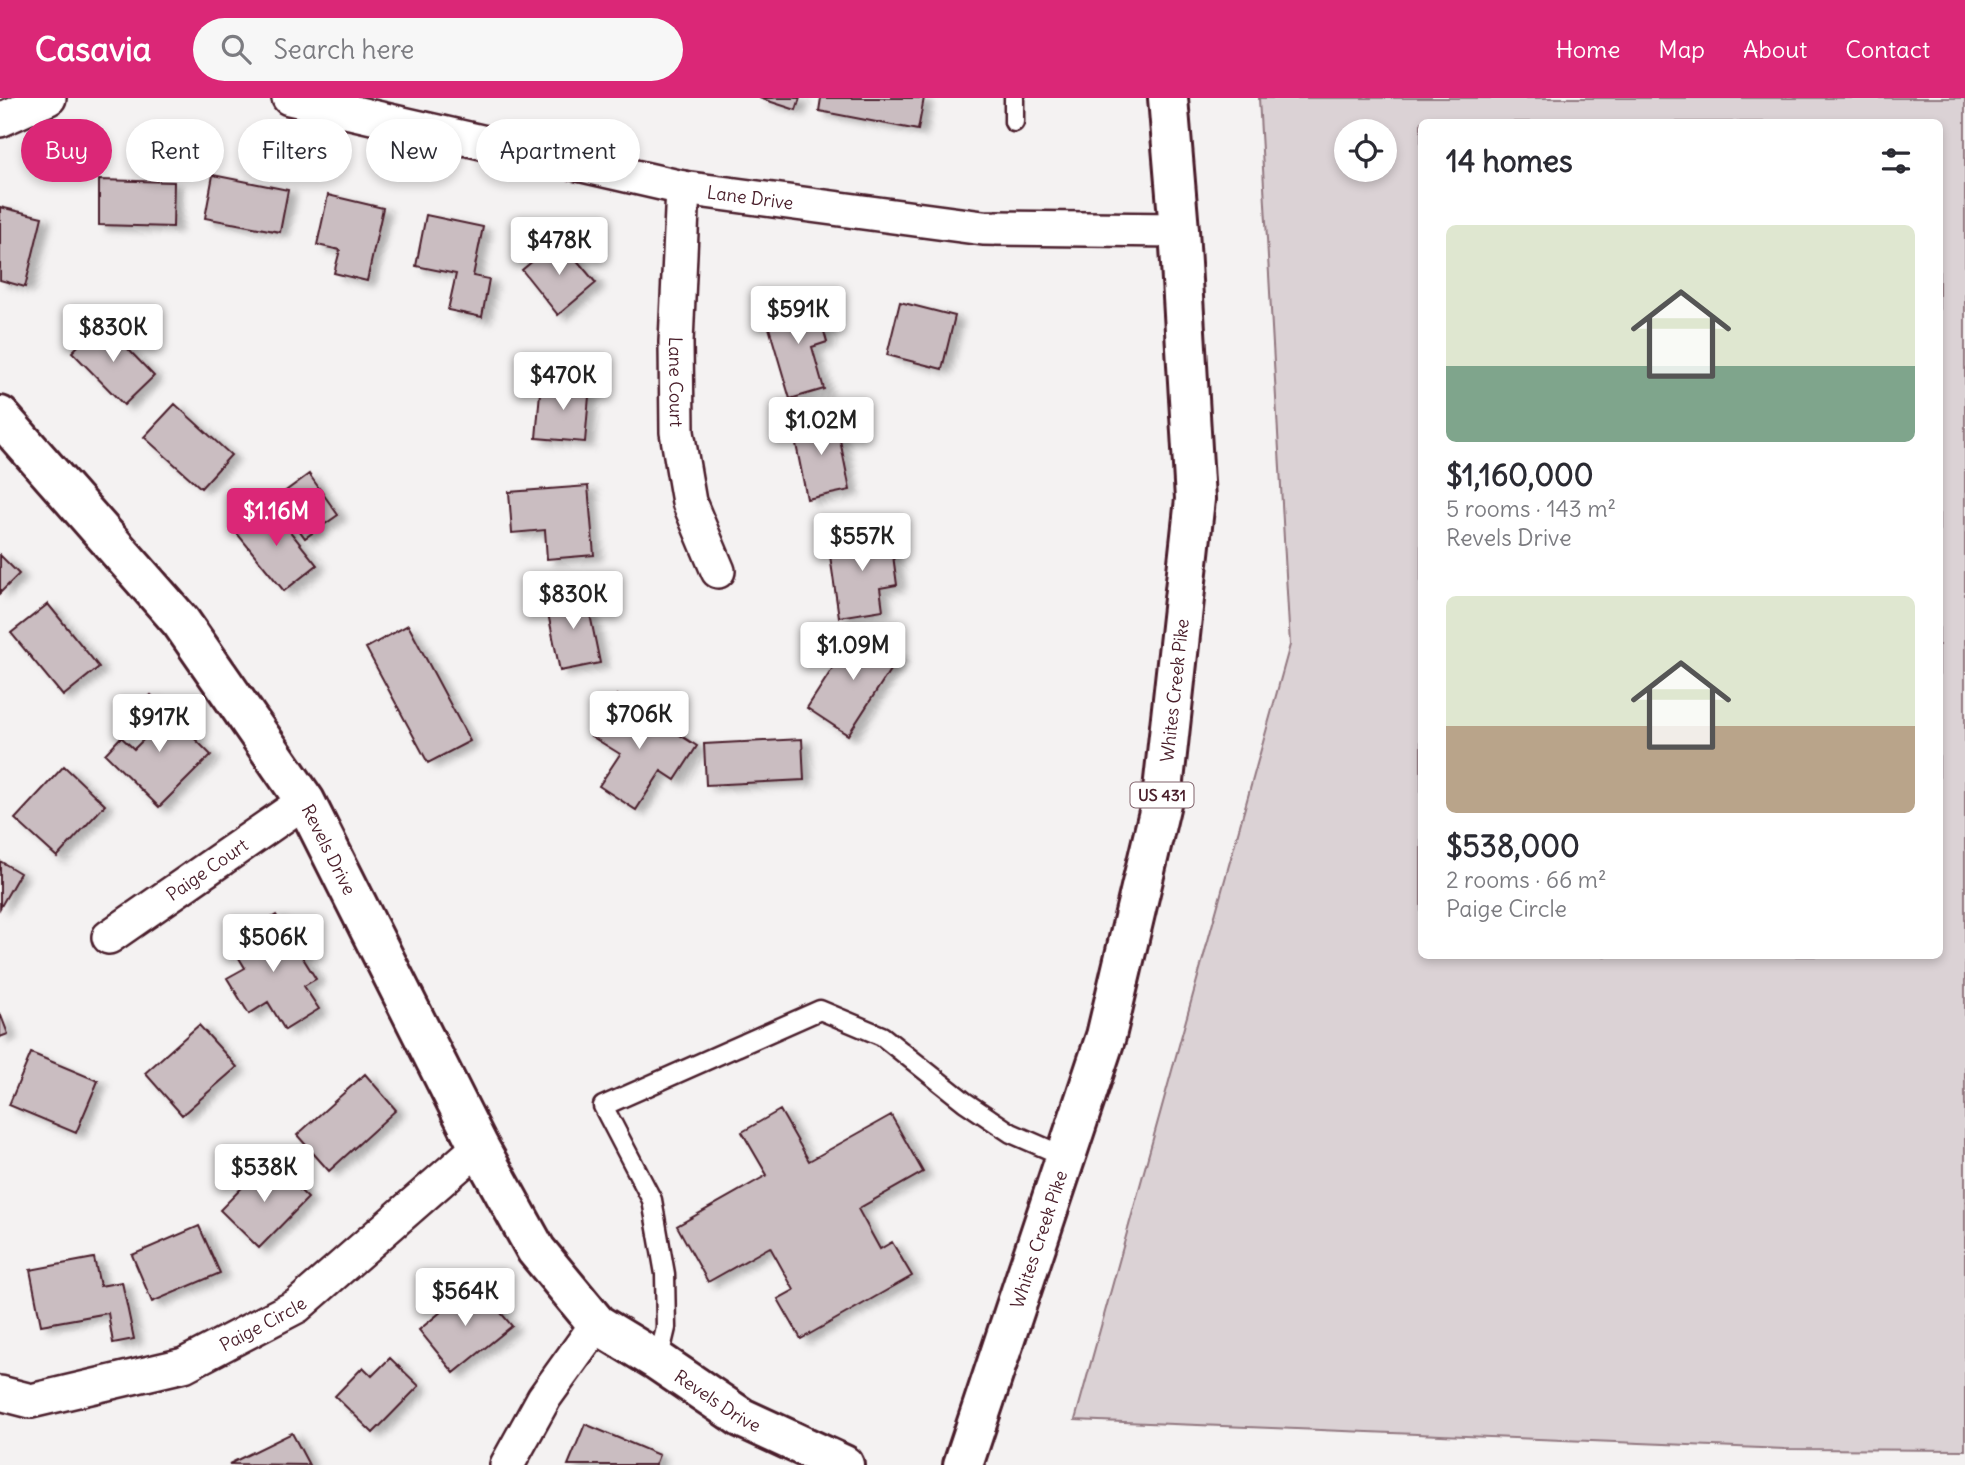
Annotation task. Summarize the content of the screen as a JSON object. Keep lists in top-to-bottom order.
{
  "streets": {
    "main road": ["Whites Creek Pike", "US 431", "Revels Drive"],
    "street": [
      "Lane Drive",
      "Lane Court",
      "Paige Court",
      "Paige Circle"
    ]
  },
  "crossings": [
    ["Lane Drive", "Lane Court"],
    ["Lane Drive", "Whites Creek Pike"],
    ["Revels Drive", "Paige Court"],
    ["Revels Drive", "Paige Circle"]
  ],
  "page": {
    "header": "Casavia",
    "search": "Search here",
    "nav": [
      "Home",
      "Map",
      "About",
      "Contact"
    ],
    "chip": [
      "Buy",
      "Rent",
      "Filters",
      "New",
      "Apartment"
    ],
    "heading": "14 homes",
    "list": [
      {
        "name": "$1,160,000",
        "note": "5 rooms · 143 m² · Revels Drive"
      },
      {
        "name": "$538,000",
        "note": "2 rooms · 66 m² · Paige Circle"
      }
    ],
    "price": [
      "$478K",
      "$591K",
      "$830K",
      "$470K",
      "$1.02M",
      "$1.16M",
      "$557K",
      "$830K",
      "$1.09M",
      "$706K",
      "$917K",
      "$506K",
      "$538K",
      "$564K"
    ]
  }
}
